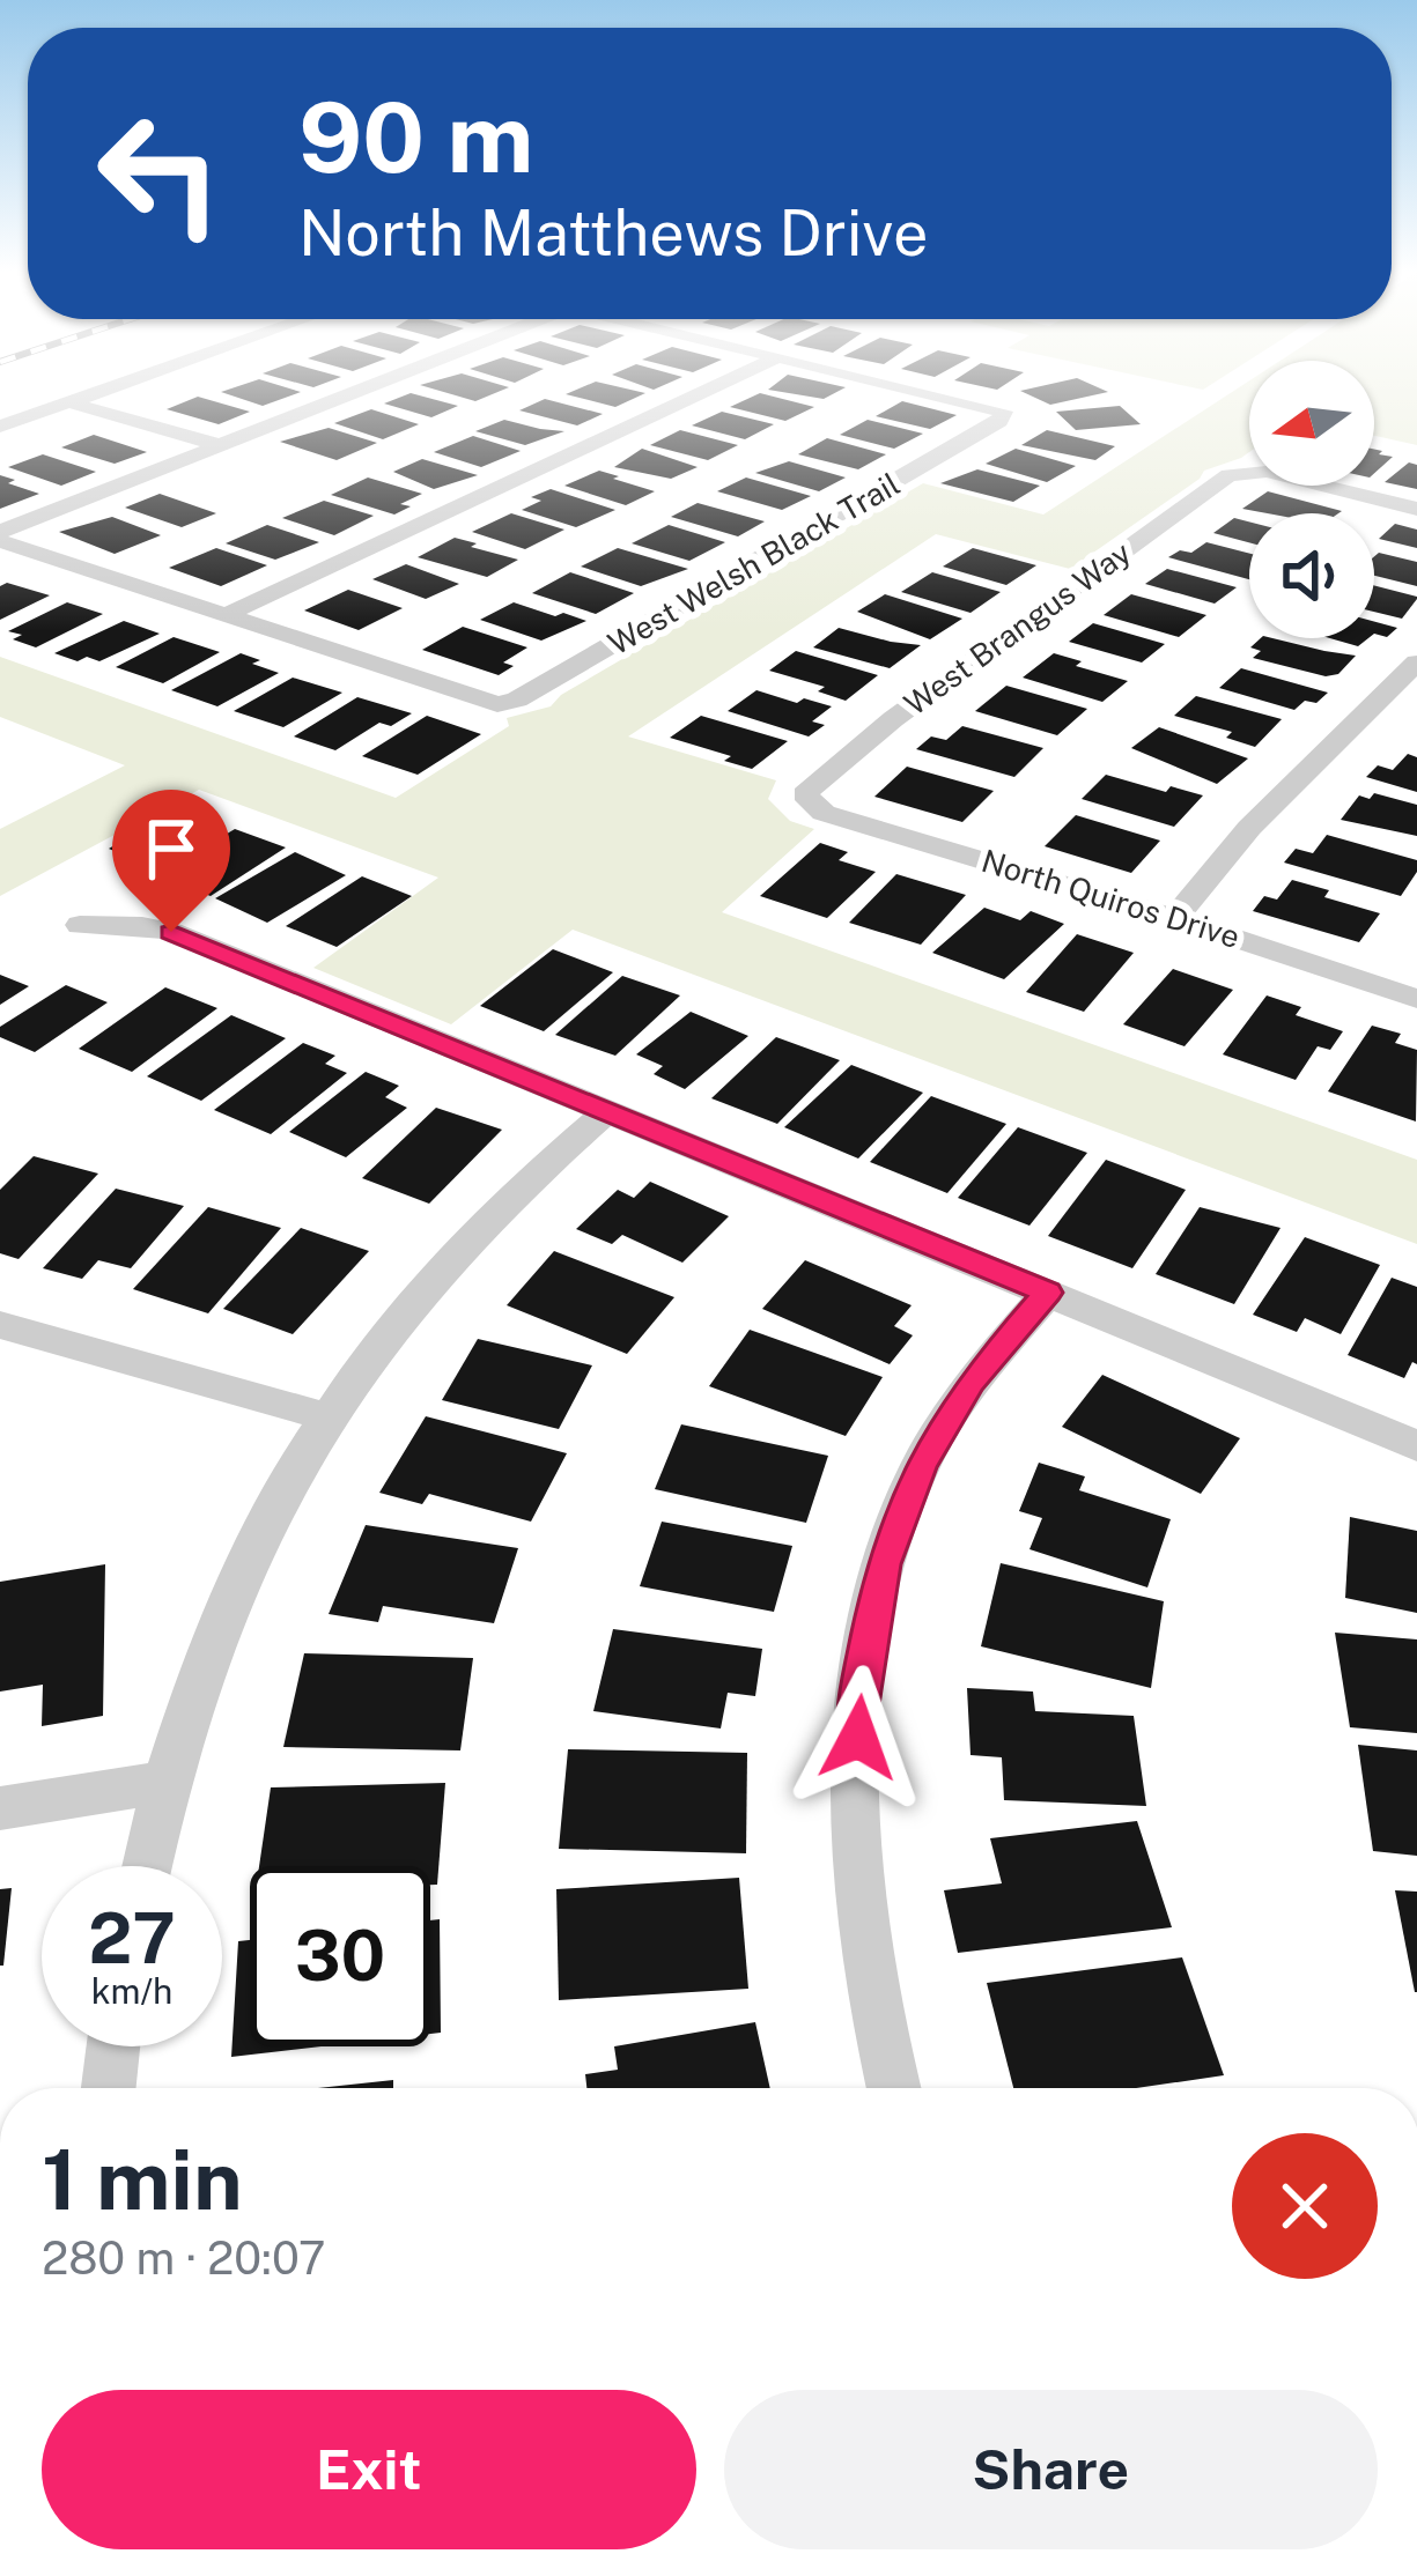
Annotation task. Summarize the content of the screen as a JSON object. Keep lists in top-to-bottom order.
{
  "streets": {
    "street": ["West Welsh Black Trail", "West Brangus Way", "North Quiros Drive"]
  },
  "crossings": [
    ["West Brangus Way", "North Quiros Drive"]
  ],
  "north": "left",
  "page": {
    "turn": ["90 m", "North Matthews Drive"],
    "speed": "27 km/h",
    "limit": "30",
    "heading": ["1 min", "280 m · 20:07"],
    "buttons": ["Exit", "Share"]
  }
}
